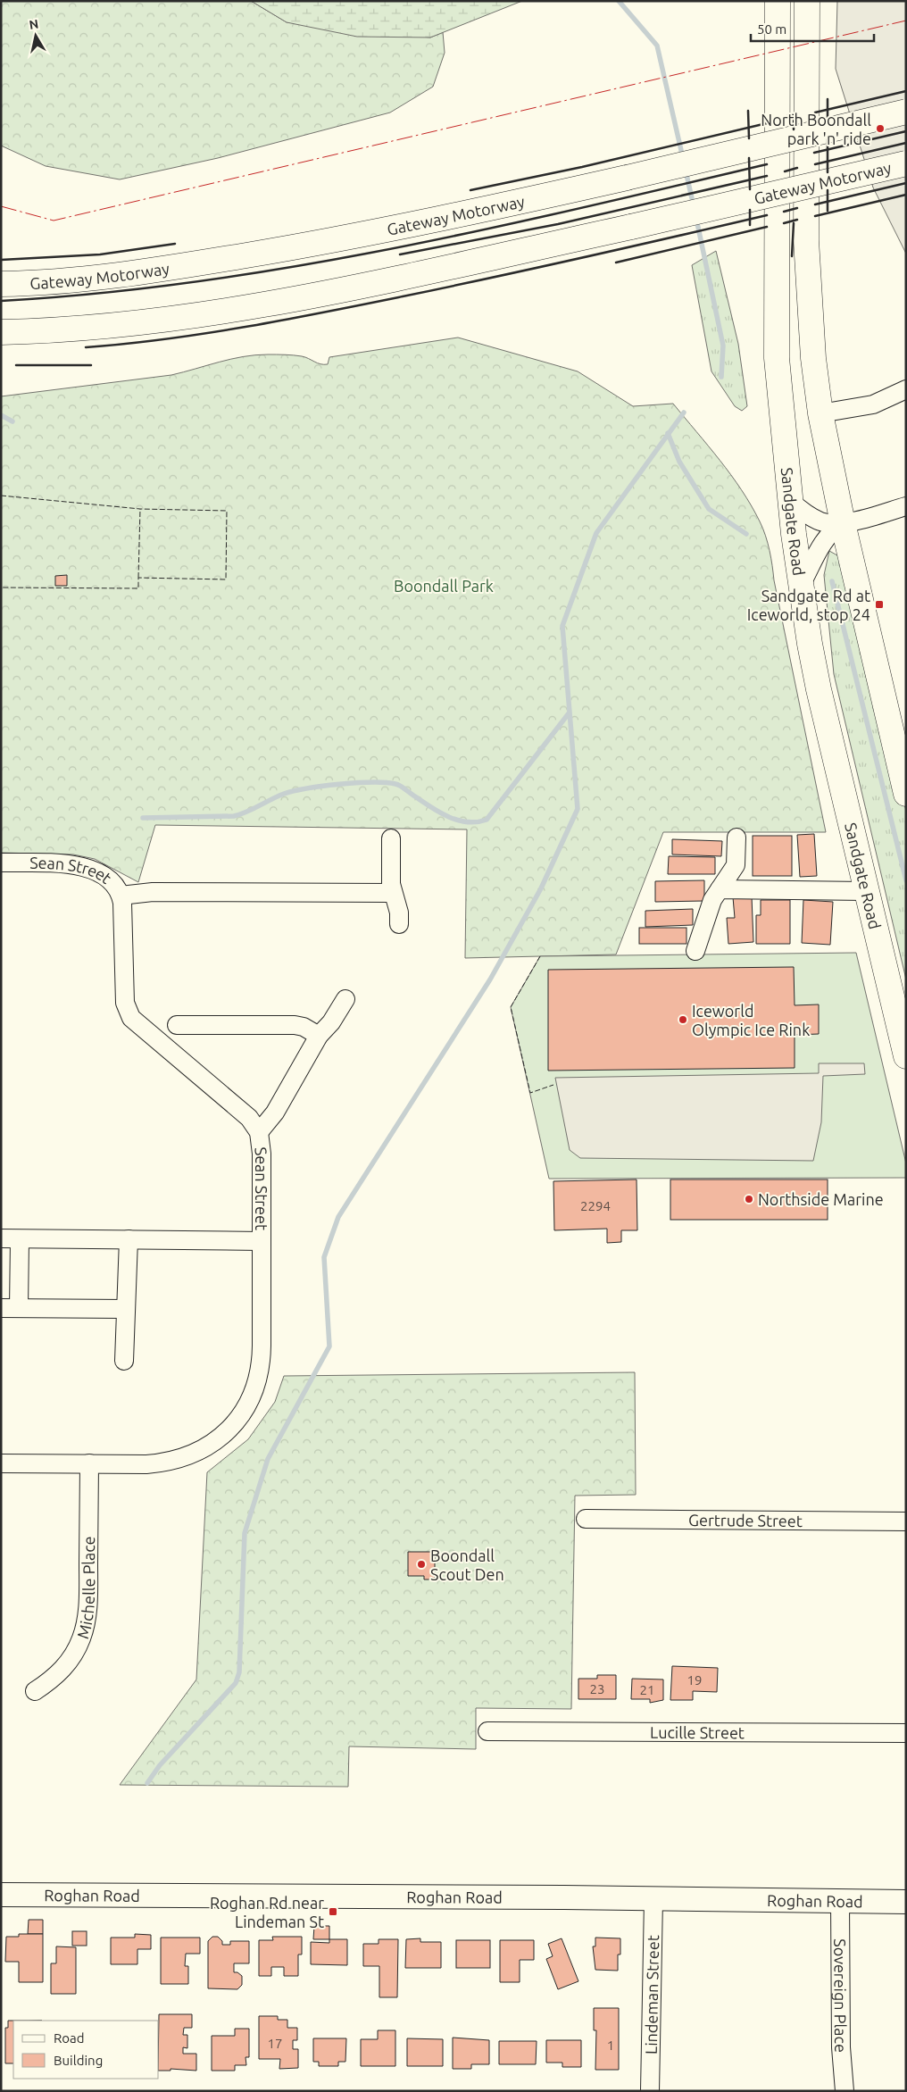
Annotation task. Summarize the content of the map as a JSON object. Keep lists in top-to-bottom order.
{
  "streets": {
    "highway": ["Gateway Motorway", "Sandgate Road"],
    "main road": ["Roghan Road"],
    "street": [
      "Sean Street",
      "Gertrude Street",
      "Michelle Place",
      "Lucille Street",
      "Lindeman Street",
      "Sovereign Place"
    ]
  },
  "crossings": [
    ["Sean Street", "Michelle Place"],
    ["Roghan Road", "Lindeman Street"],
    ["Roghan Road", "Sovereign Place"]
  ],
  "parks": ["Boondall Park"],
  "places": {
    "other": [
      "North Boondall park 'n' ride",
      "Iceworld Olympic Ice Rink",
      "Northside Marine",
      "Boondall Scout Den"
    ],
    "transit": ["Sandgate Rd at Iceworld, stop 24", "Roghan Rd near Lindeman St"]
  },
  "house_numbers": [
    "2294",
    "19",
    "23",
    "21",
    "17",
    "1"
  ],
  "legend": ["Road", "Building"],
  "scale_bar": "50 m",
  "north": "top"
}
